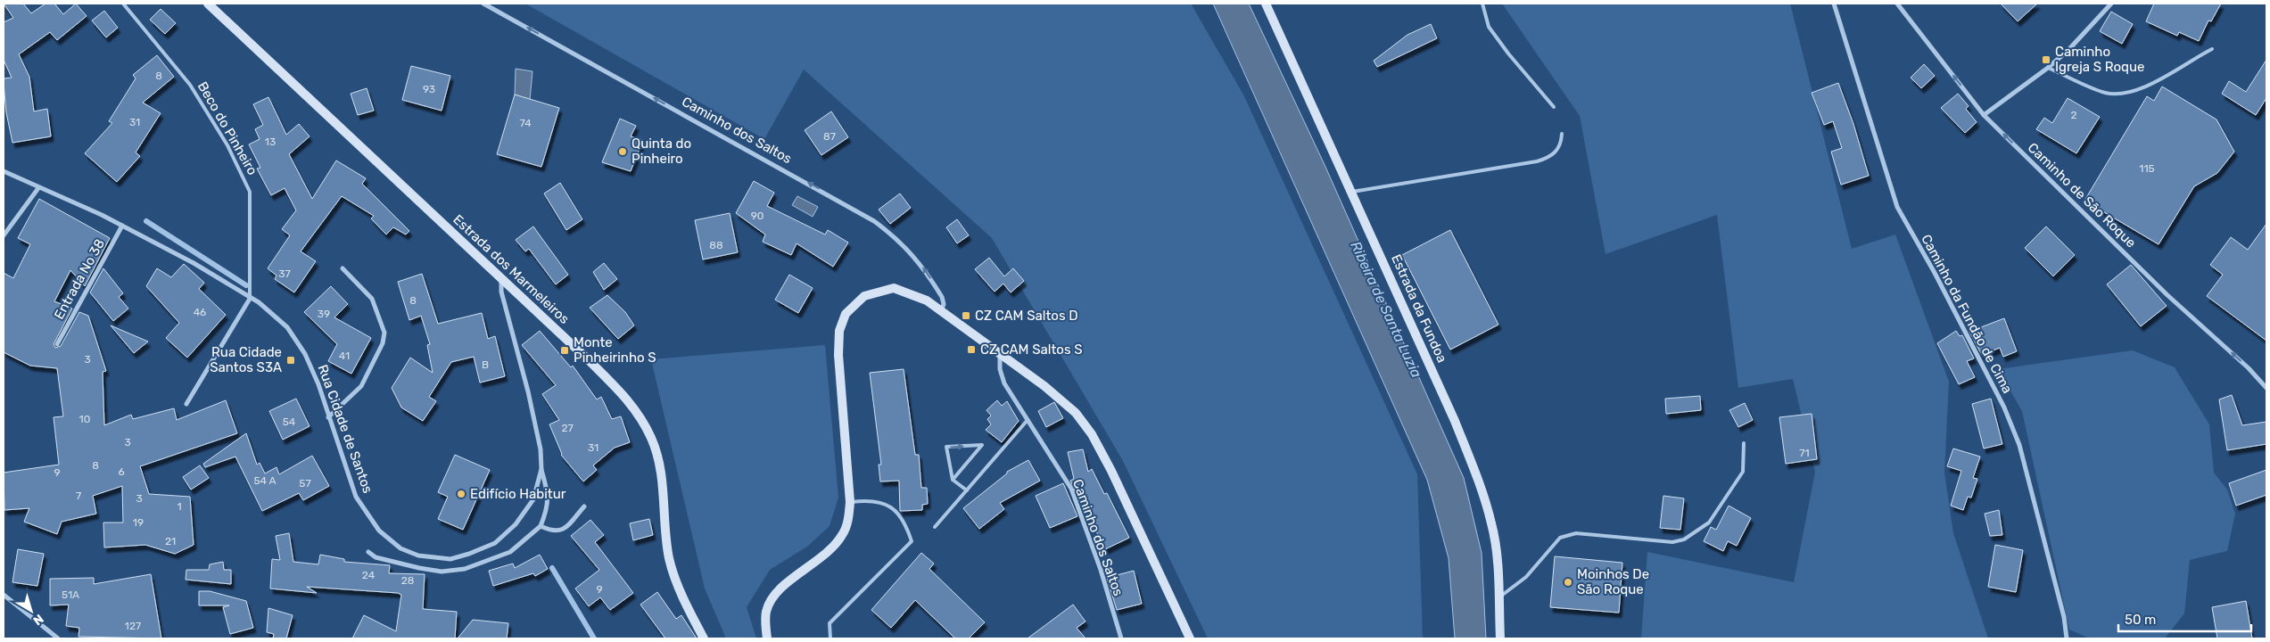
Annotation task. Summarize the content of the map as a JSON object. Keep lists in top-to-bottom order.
{
  "streets": {
    "main road": ["Estrada dos Marmeleiros", "Estrada da Fundoa"],
    "street": [
      "Caminho dos Saltos",
      "Caminho de São Roque",
      "Entrada No 38",
      "Caminho da Fundão de Cima",
      "Rua Cidade de Santos"
    ],
    "lane": ["Beco do Pinheiro"]
  },
  "crossings": [
    ["Beco do Pinheiro", "Rua Cidade de Santos"],
    ["Estrada dos Marmeleiros", "Rua Cidade de Santos"],
    ["Entrada No 38", "Rua Cidade de Santos"]
  ],
  "one_way": ["Caminho dos Saltos", "Caminho de São Roque"],
  "water": ["Ribeira de Santa Luzia"],
  "places": {
    "transit": [
      "Caminho Igreja S Roque",
      "CZ CAM Saltos D",
      "CZ CAM Saltos S",
      "Monte Pinheirinho S",
      "Rua Cidade Santos S3A"
    ],
    "other": ["Quinta do Pinheiro", "Edifício Habitur", "Moinhos De São Roque"]
  },
  "house_numbers": [
    "8",
    "93",
    "2",
    "31",
    "74",
    "87",
    "13",
    "115",
    "90",
    "88",
    "37",
    "8",
    "46",
    "39",
    "41",
    "3",
    "B",
    "10",
    "54",
    "27",
    "3",
    "31",
    "71",
    "8",
    "6",
    "9",
    "54 A",
    "57",
    "7",
    "3",
    "1",
    "19",
    "21",
    "24",
    "28",
    "9",
    "51A",
    "127"
  ],
  "scale_bar": "50 m",
  "north": "bottom right"
}
